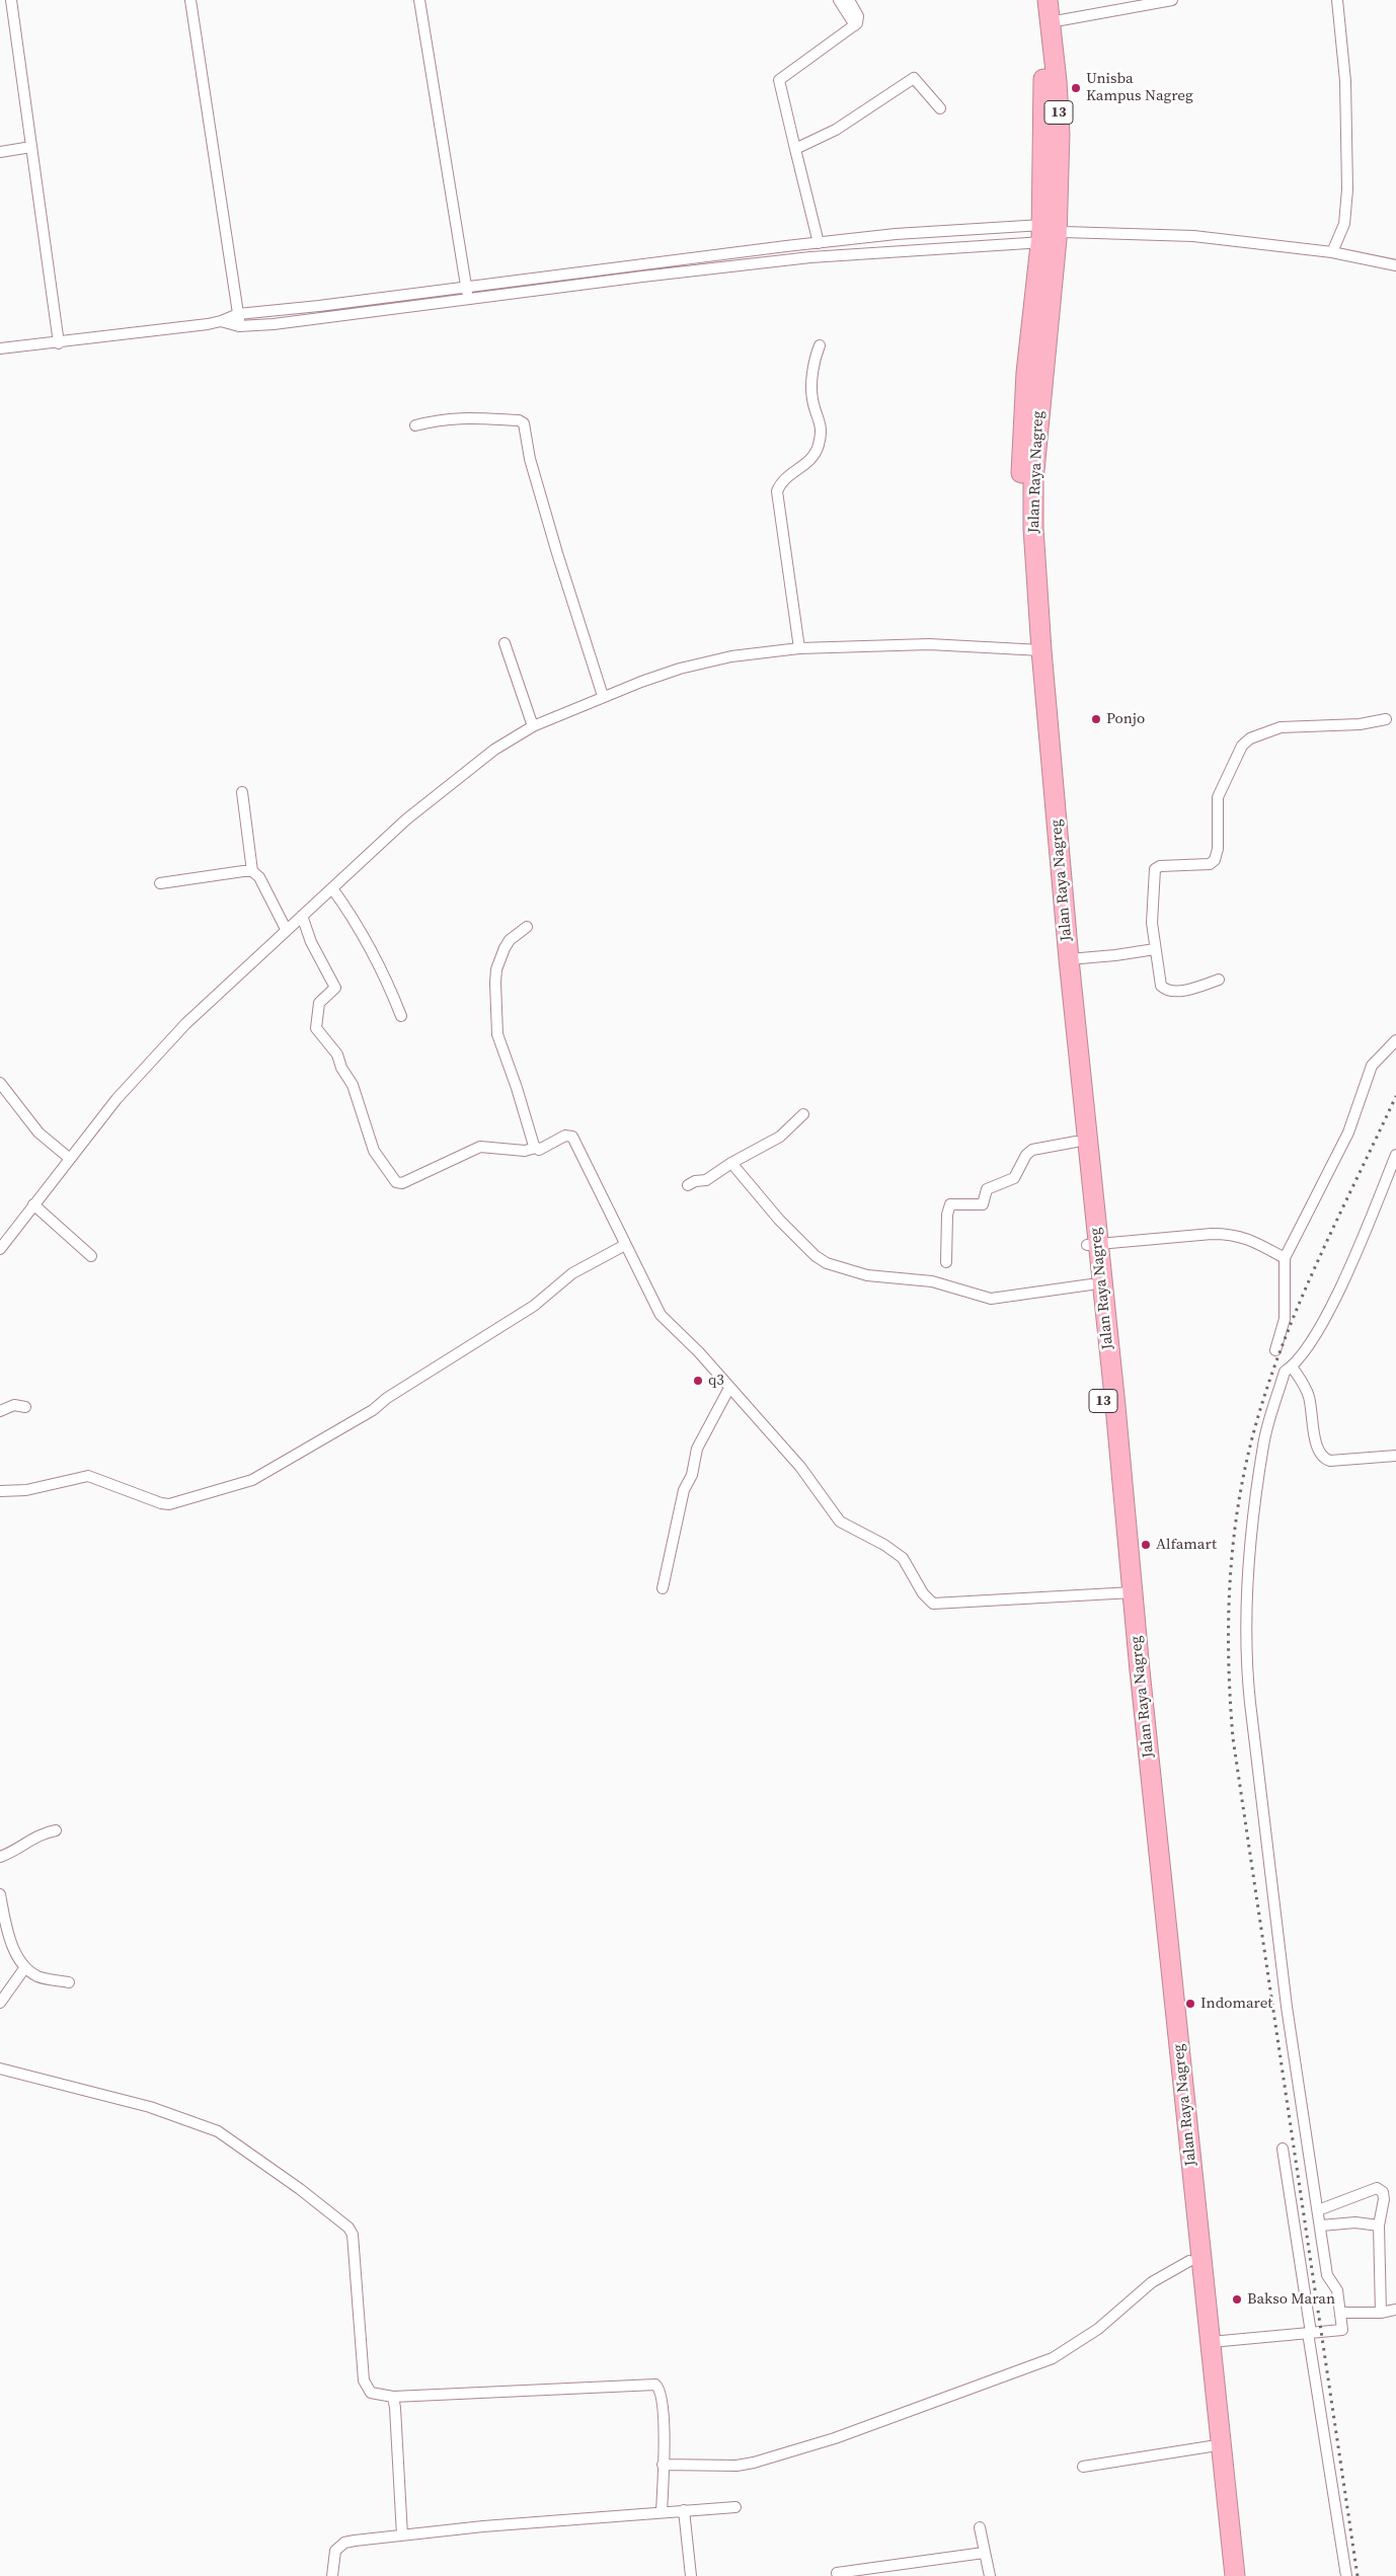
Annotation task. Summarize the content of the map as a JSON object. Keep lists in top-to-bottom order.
{
  "streets": {
    "highway": ["13", "Jalan Raya Nagreg"]
  },
  "places": [
    "Unisba Kampus Nagreg",
    "Ponjo",
    "q3",
    "Alfamart",
    "Indomaret",
    "Bakso Maran"
  ]
}
